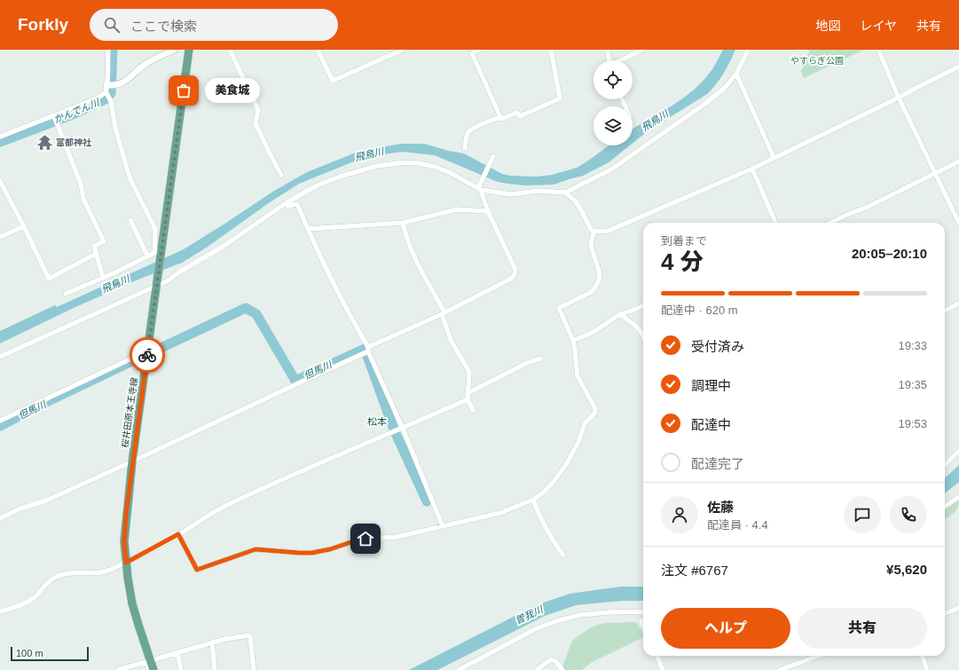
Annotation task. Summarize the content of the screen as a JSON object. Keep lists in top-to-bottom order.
{
  "streets": {
    "main road": ["桜井田原本王寺線"]
  },
  "districts": ["松本"],
  "water": [
    "かんでん川",
    "飛鳥川",
    "但馬川",
    "曽我川"
  ],
  "parks": ["やすらぎ公園"],
  "places": {
    "other": ["美食城"],
    "temple": ["富都神社"]
  },
  "scale_bar": "100 m",
  "page": {
    "header": "Forkly",
    "search": "ここで検索",
    "nav": ["地図", "レイヤ", "共有"],
    "bubble": "美食城",
    "heading": ["4 分", "到着まで", "20:05–20:10"],
    "panel": [
      "佐藤",
      "配達員 · 4.4",
      "注文 #6767",
      "¥5,620"
    ],
    "bar": "配達中 · 620 m",
    "list": [
      ["受付済み", "19:33"],
      ["調理中", "19:35"],
      ["配達中", "19:53"],
      "配達完了"
    ],
    "buttons": ["ヘルプ", "共有"],
    "scale": "100 m"
  }
}
